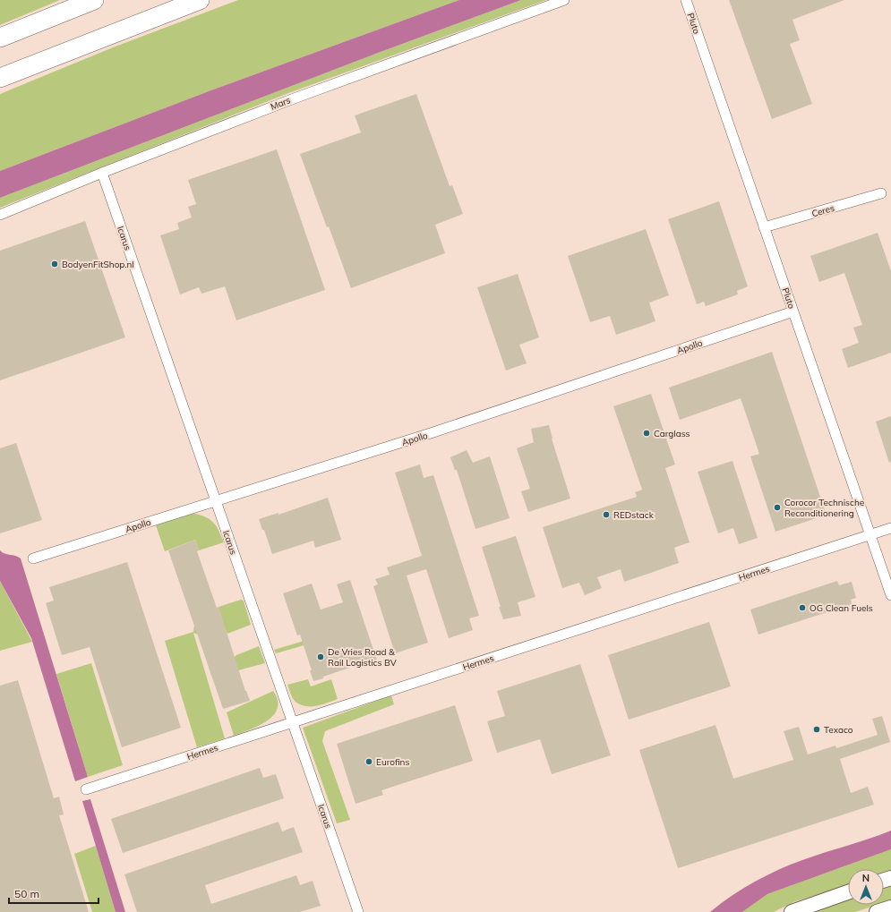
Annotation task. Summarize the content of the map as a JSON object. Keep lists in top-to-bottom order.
{
  "streets": {
    "street": [
      "Pluto",
      "Mars",
      "Ceres",
      "Icarus",
      "Apollo",
      "Hermes"
    ]
  },
  "crossings": [
    ["Pluto", "Ceres"],
    ["Pluto", "Apollo"],
    ["Pluto", "Hermes"],
    ["Mars", "Icarus"],
    ["Icarus", "Apollo"],
    ["Icarus", "Hermes"]
  ],
  "places": [
    "BodyenFitShop.nl",
    "Carglass",
    "Corocor Technische Reconditionering",
    "REDstack",
    "OG Clean Fuels",
    "De Vries Road & Rail Logistics BV",
    "Texaco",
    "Eurofins"
  ],
  "scale_bar": "50 m",
  "north": "top"
}
